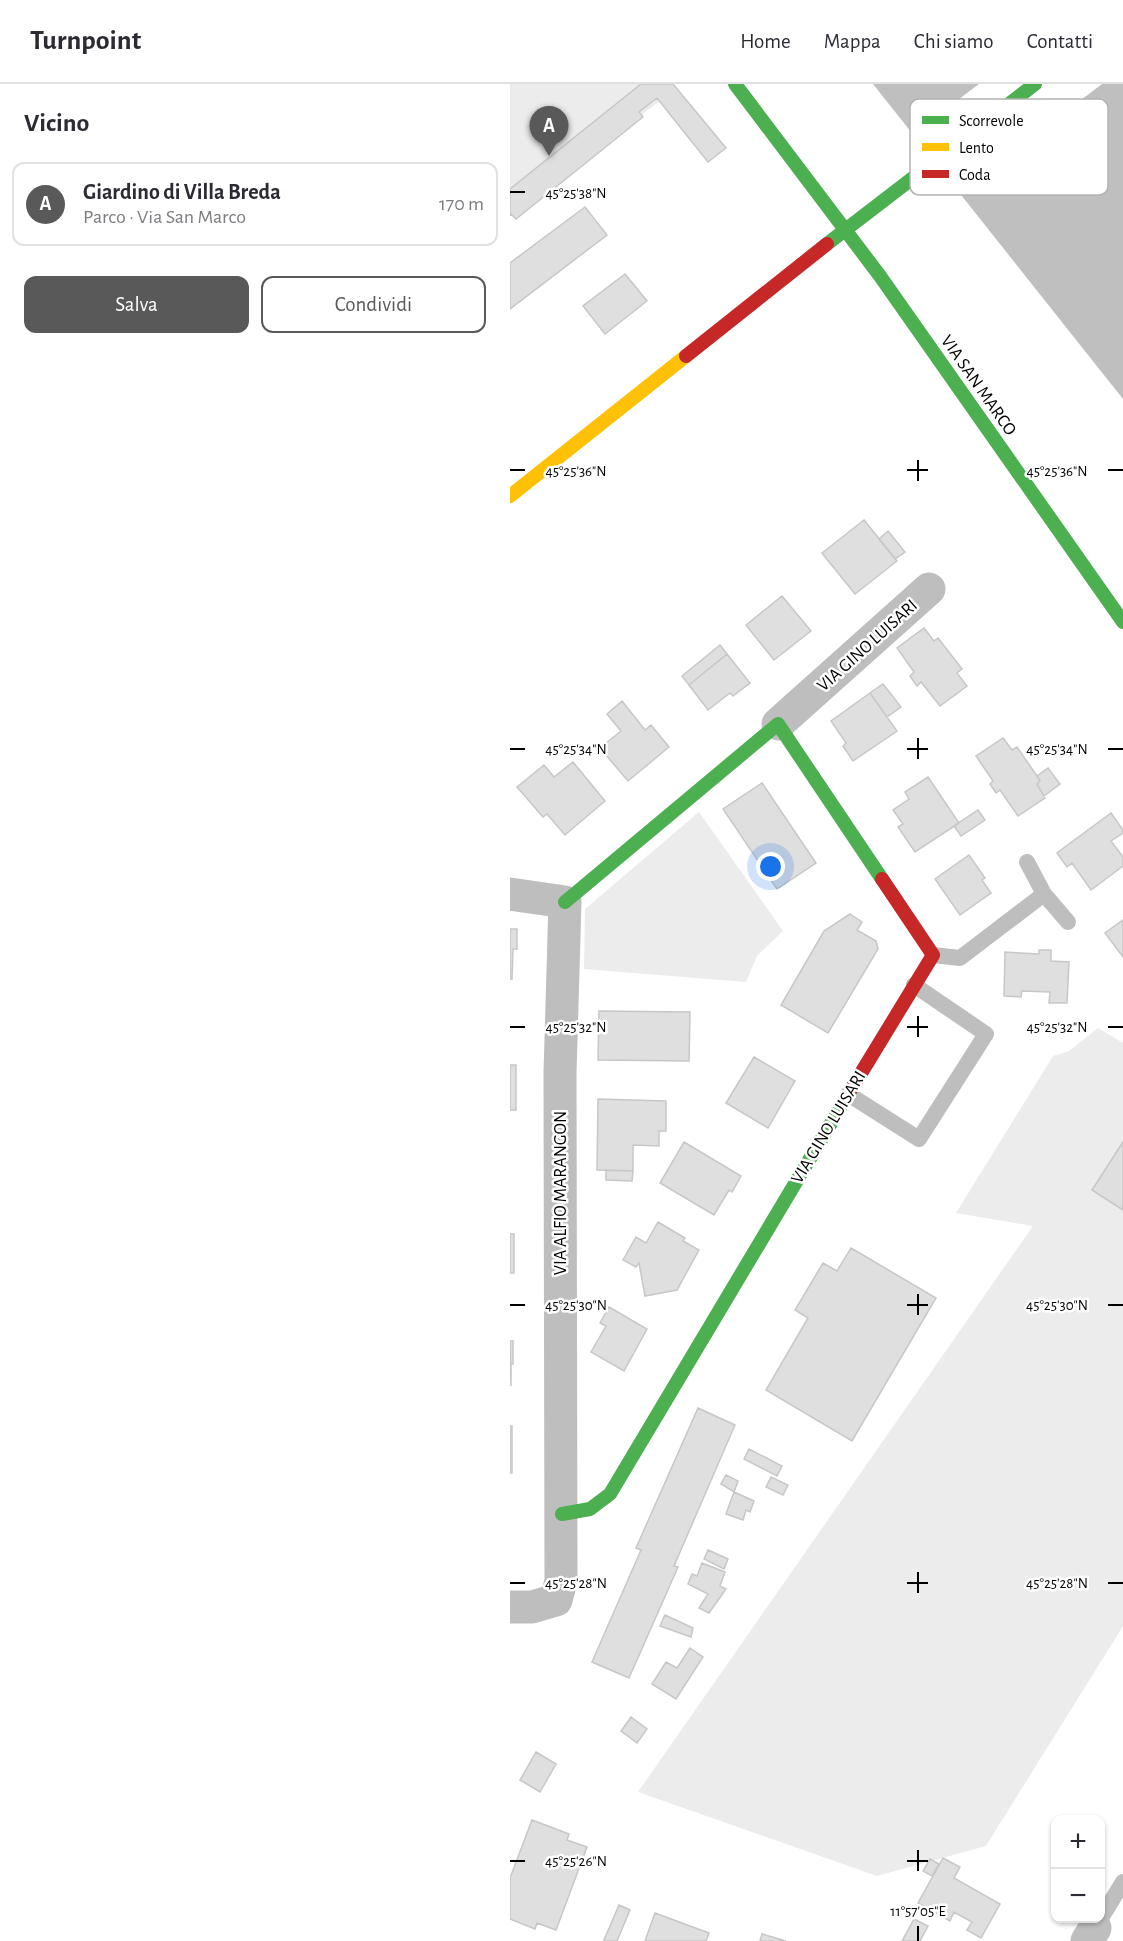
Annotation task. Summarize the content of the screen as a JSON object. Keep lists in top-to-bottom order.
{
  "streets": {
    "street": ["VIA SAN MARCO", "VIA GINO LUISARI", "VIA ALFIO MARANGON"]
  },
  "crossings": [
    ["VIA GINO LUISARI", "VIA ALFIO MARANGON"]
  ],
  "legend": ["Scorrevole", "Lento", "Coda"],
  "page": {
    "header": "Turnpoint",
    "nav": [
      "Home",
      "Mappa",
      "Chi siamo",
      "Contatti"
    ],
    "heading": "Vicino",
    "pins": "A",
    "list": [
      {
        "mark": "A",
        "name": "Giardino di Villa Breda",
        "note": "Parco · Via San Marco",
        "value": "170 m"
      }
    ],
    "buttons": ["Salva", "Condividi"],
    "map_buttons": ["+", "−"]
  },
  "coordinates": [
    "45°25'38\"N",
    "45°25'36\"N",
    "45°25'34\"N",
    "45°25'32\"N",
    "45°25'30\"N",
    "45°25'28\"N",
    "45°25'26\"N",
    "11°57'05\"E"
  ]
}
